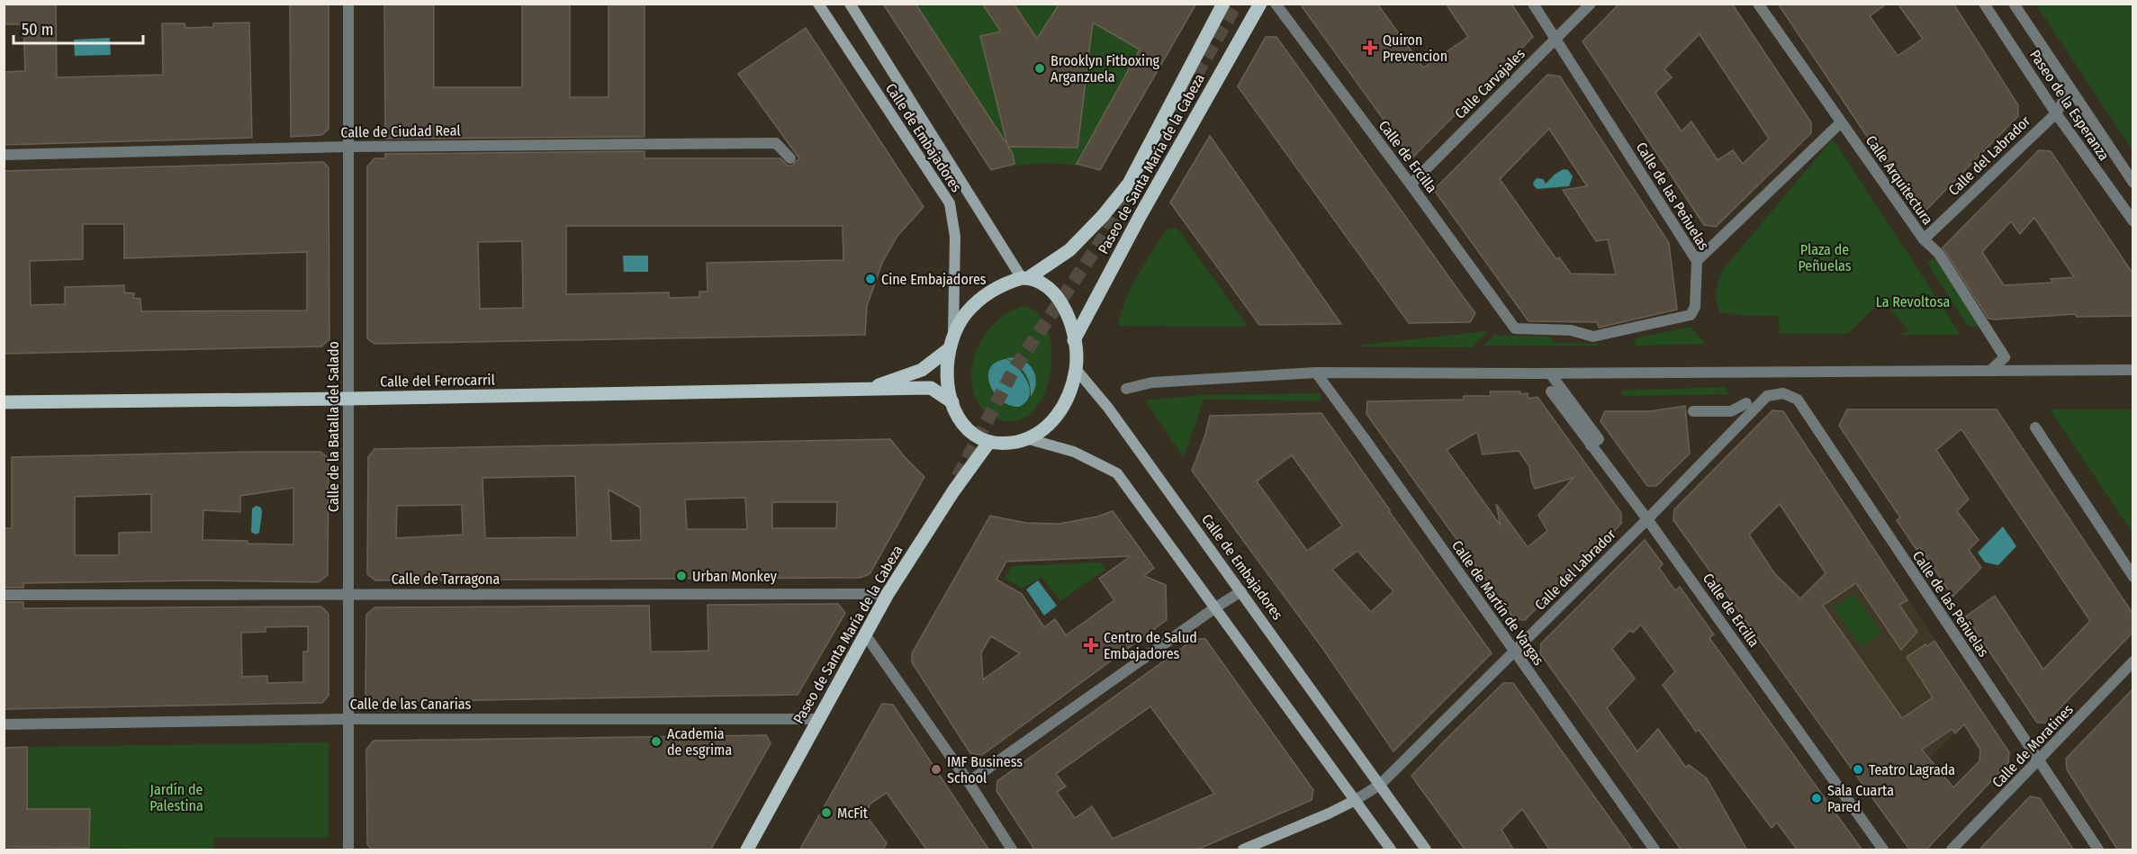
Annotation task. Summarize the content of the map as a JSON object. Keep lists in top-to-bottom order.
{
  "streets": {
    "main road": ["Calle de Embajadores", "Paseo de Santa María de la Cabeza", "Calle del Ferrocarril"],
    "street": [
      "Calle Carvajales",
      "Paseo de la Esperanza",
      "Calle de Ciudad Real",
      "Calle del Labrador",
      "Calle de Ercilla",
      "Calle Arquitectura",
      "Calle de las Peñuelas",
      "Calle de la Batalla del Salado",
      "Calle de Tarragona",
      "Calle de Martín de Vargas",
      "Calle de las Canarias",
      "Calle de Moratines"
    ]
  },
  "crossings": [
    ["Calle Carvajales", "Calle de Ercilla"],
    ["Calle Carvajales", "Calle de las Peñuelas"],
    ["Paseo de la Esperanza", "Calle del Labrador"],
    ["Calle de Ciudad Real", "Calle de la Batalla del Salado"],
    ["Calle de Embajadores", "Calle del Labrador"],
    ["Calle de Embajadores", "Paseo de Santa María de la Cabeza"],
    ["Calle de Embajadores", "Calle del Ferrocarril"],
    ["Calle del Labrador", "Calle de Ercilla"],
    ["Calle del Labrador", "Calle Arquitectura"],
    ["Calle del Labrador", "Calle de las Peñuelas"],
    ["Calle del Labrador", "Calle de Martín de Vargas"],
    ["Calle de Ercilla", "Calle de las Peñuelas"],
    ["Paseo de Santa María de la Cabeza", "Calle del Ferrocarril"],
    ["Paseo de Santa María de la Cabeza", "Calle de Tarragona"],
    ["Paseo de Santa María de la Cabeza", "Calle de las Canarias"],
    ["Calle de las Peñuelas", "Calle de Moratines"],
    ["Calle del Ferrocarril", "Calle de la Batalla del Salado"],
    ["Calle de la Batalla del Salado", "Calle de Tarragona"],
    ["Calle de la Batalla del Salado", "Calle de las Canarias"]
  ],
  "parks": ["Plaza de Peñuelas", "La Revoltosa", "Jardín de Palestina"],
  "places": {
    "health": ["Quiron Prevencion", "Centro de Salud Embajadores"],
    "other": [
      "Brooklyn Fitboxing Arganzuela",
      "Cine Embajadores",
      "Urban Monkey",
      "Academia de esgrima",
      "IMF Business School",
      "Teatro Lagrada",
      "Sala Cuarta Pared",
      "McFit"
    ]
  },
  "scale_bar": "50 m"
}
